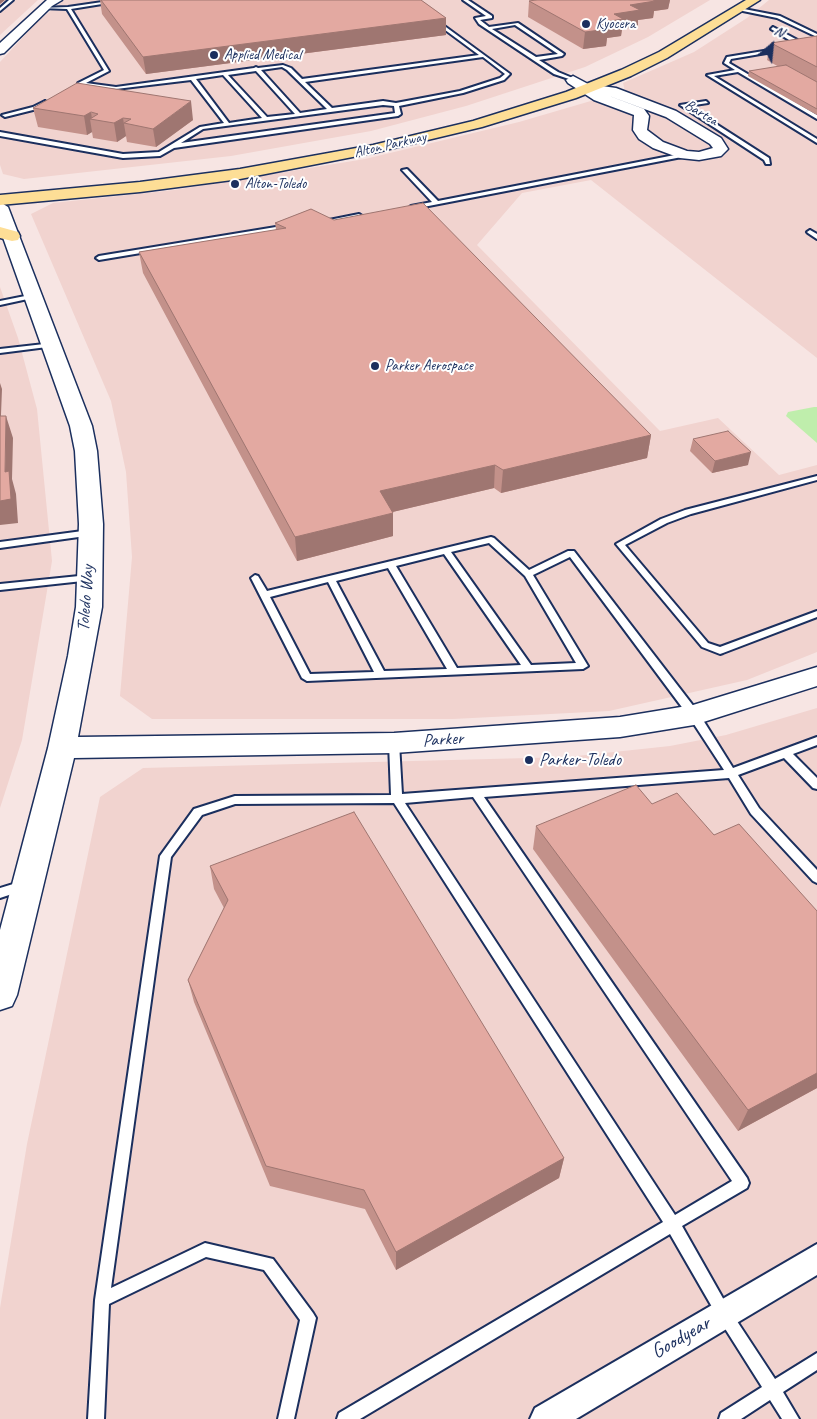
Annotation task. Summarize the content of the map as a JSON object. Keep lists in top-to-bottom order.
{
  "streets": {
    "main road": ["Alton Parkway"],
    "street": [
      "Bartea",
      "Toledo Way",
      "Parker",
      "Goodyear"
    ]
  },
  "crossings": [
    ["Bartea", "Alton Parkway"],
    ["Toledo Way", "Parker"]
  ],
  "places": [
    "Kyocera",
    "Applied Medical",
    "Alton-Toledo",
    "Parker Aerospace",
    "Parker-Toledo"
  ],
  "north": "top right"
}
